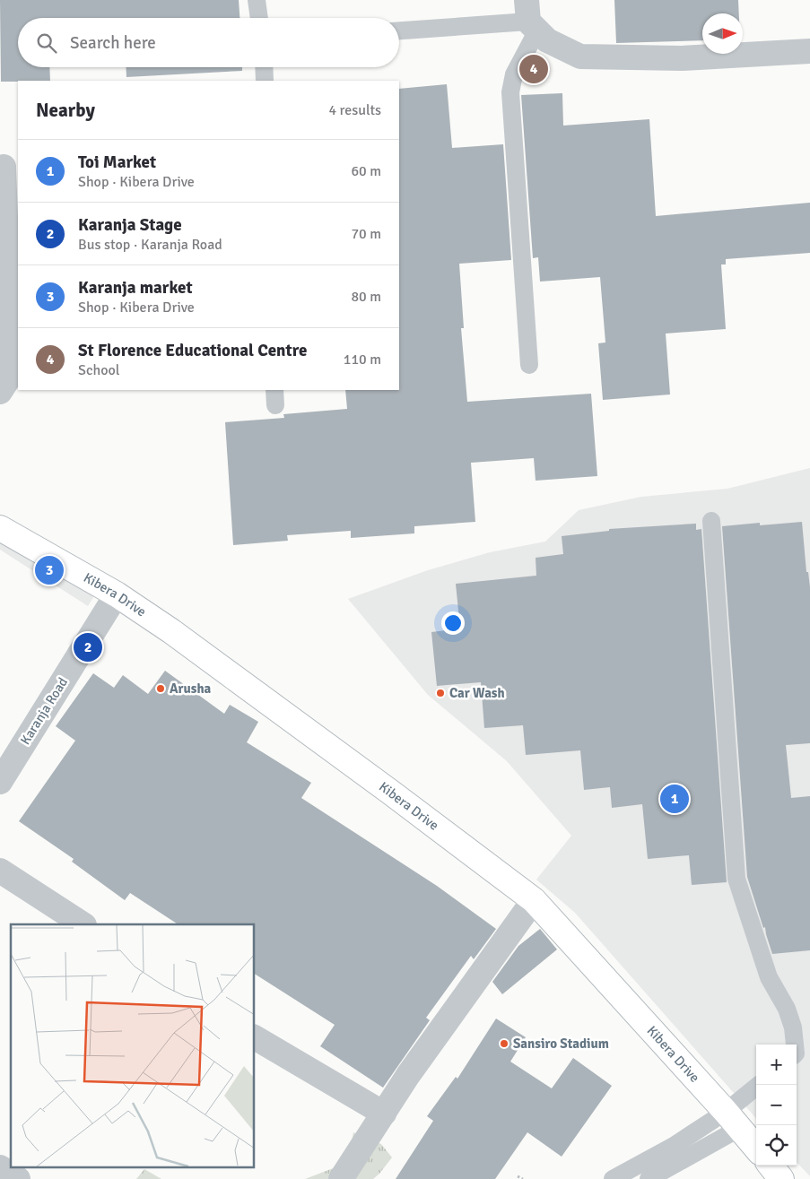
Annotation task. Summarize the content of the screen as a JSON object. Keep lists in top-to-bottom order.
{
  "streets": {
    "street": ["Kibera Drive", "Karanja Road"]
  },
  "crossings": [
    ["Kibera Drive", "Karanja Road"]
  ],
  "places": ["Arusha", "Car Wash", "Sansiro Stadium"],
  "north": "right",
  "page": {
    "search": "Search here",
    "pins": [
      "4",
      "3",
      "2",
      "1"
    ],
    "heading": ["Nearby", "4 results"],
    "list": [
      {
        "mark": "1",
        "name": "Toi Market",
        "note": "Shop · Kibera Drive",
        "value": "60 m"
      },
      {
        "mark": "2",
        "name": "Karanja Stage",
        "note": "Bus stop · Karanja Road",
        "value": "70 m"
      },
      {
        "mark": "3",
        "name": "Karanja market",
        "note": "Shop · Kibera Drive",
        "value": "80 m"
      },
      {
        "mark": "4",
        "name": "St Florence Educational Centre",
        "note": "School",
        "value": "110 m"
      }
    ],
    "map_buttons": ["+", "−"]
  }
}
